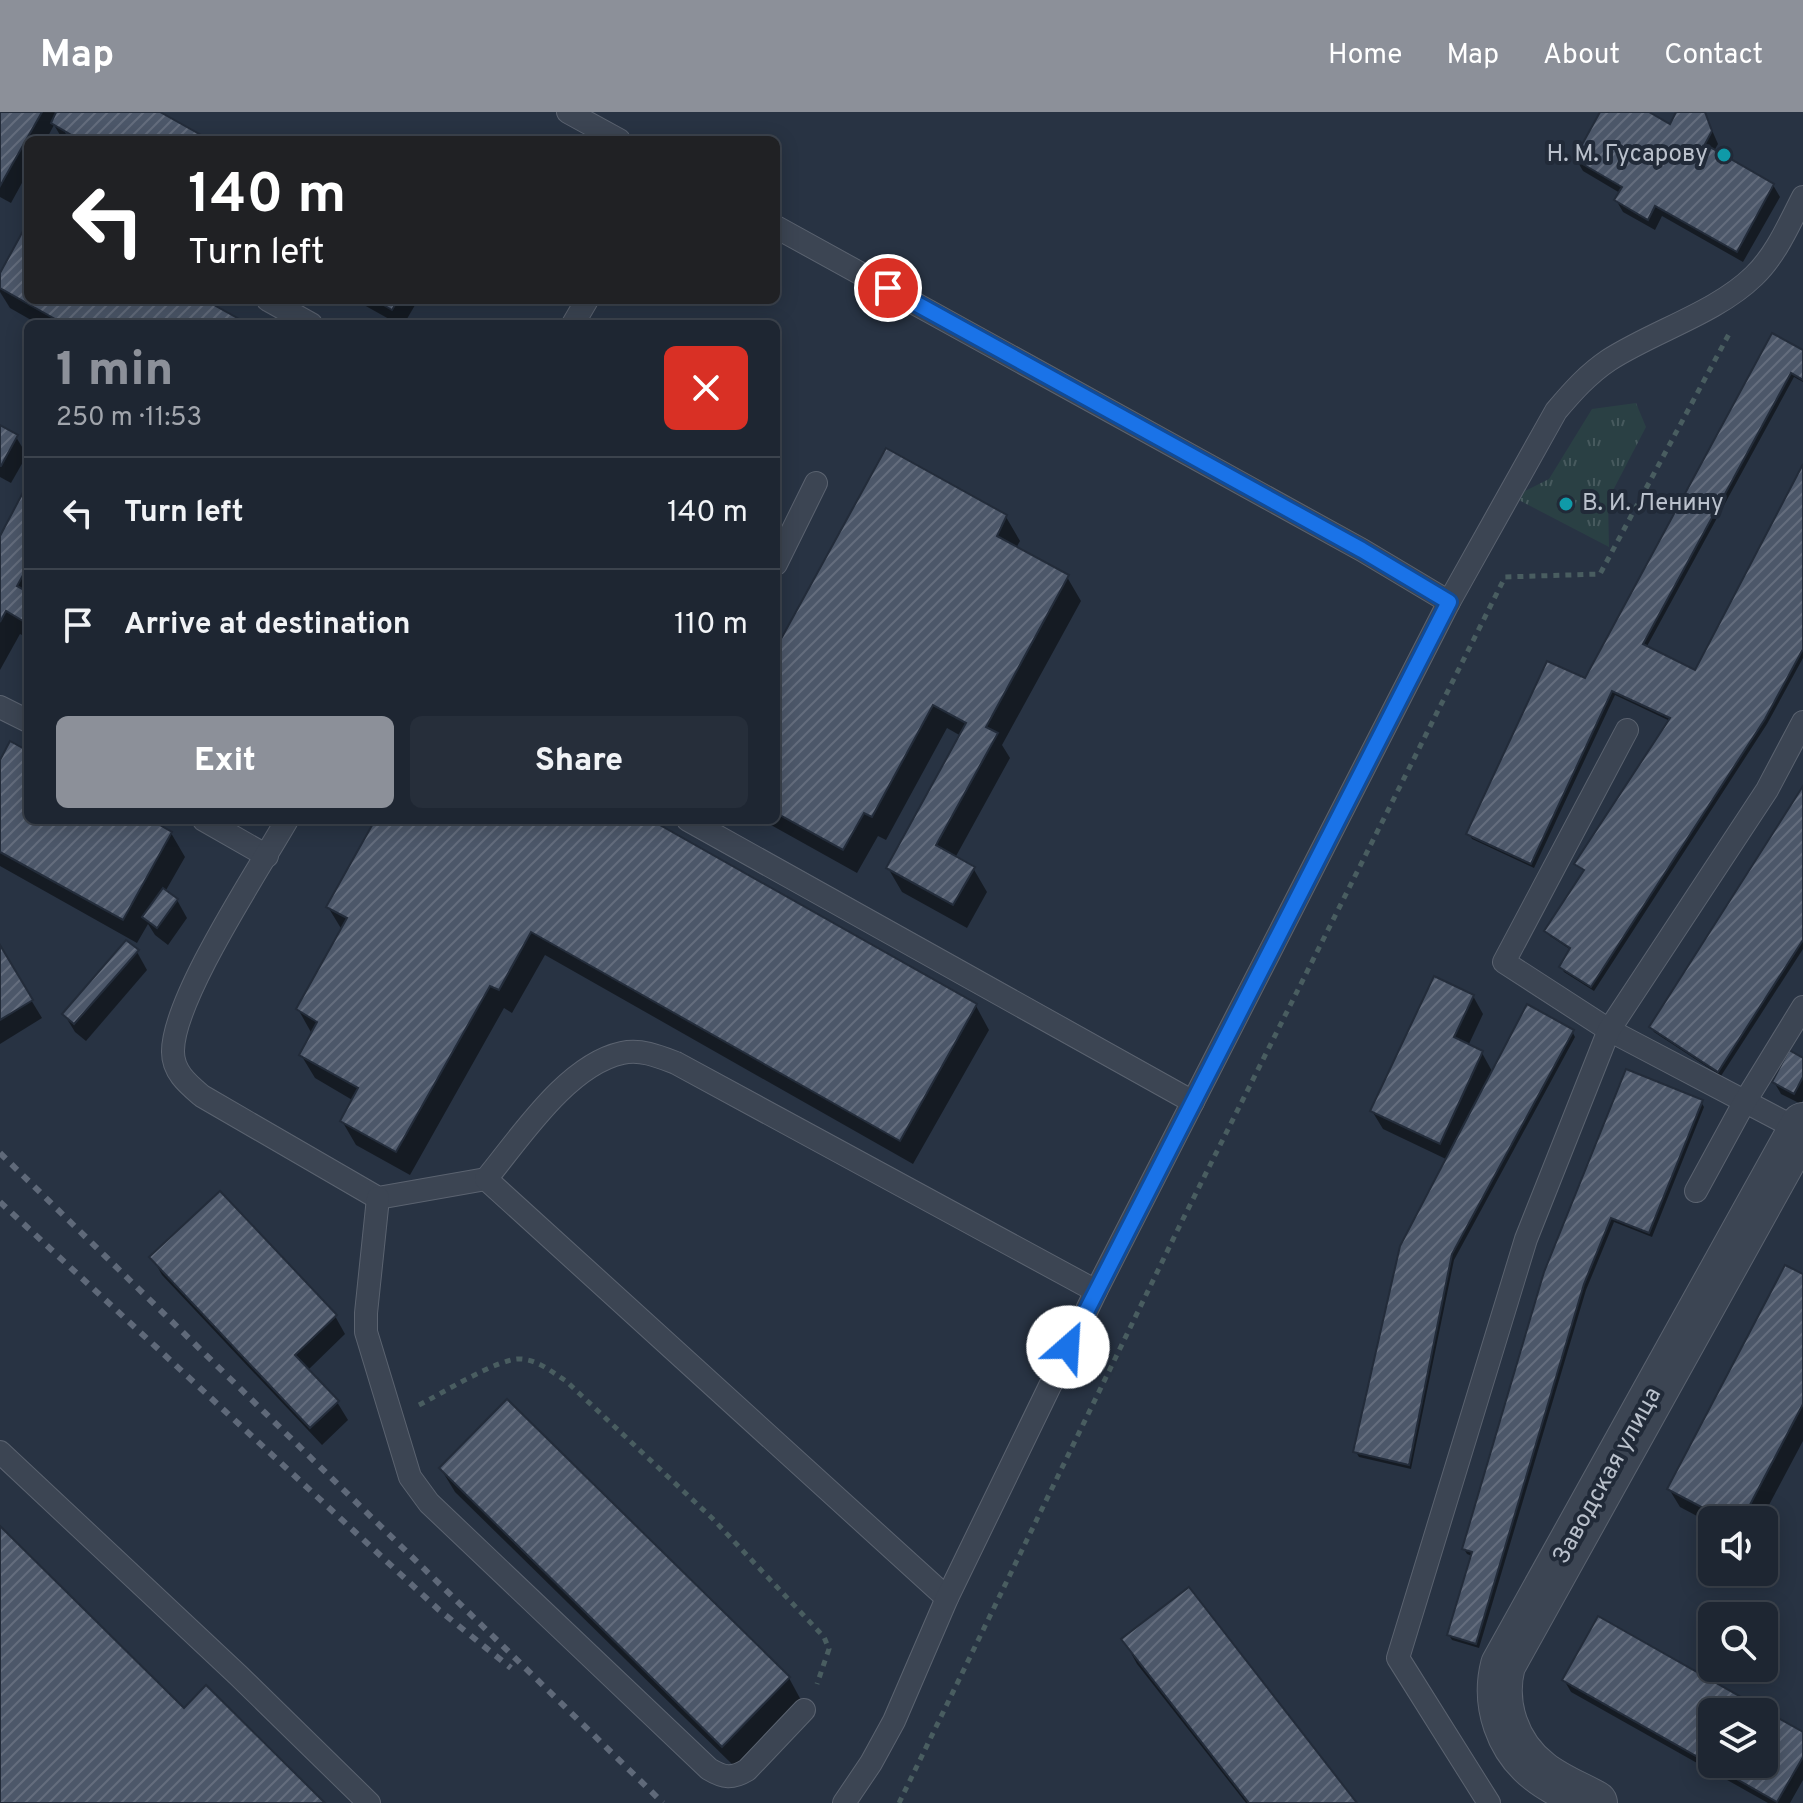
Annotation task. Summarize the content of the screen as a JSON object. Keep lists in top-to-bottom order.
{
  "streets": {
    "street": ["Заводская улица"]
  },
  "places": ["Н. М. Гусарову", "В. И. Ленину"],
  "page": {
    "header": "Map",
    "nav": [
      "Home",
      "Map",
      "About",
      "Contact"
    ],
    "turn": ["140 m", "Turn left"],
    "heading": ["1 min", "250 m · 11:53"],
    "list": [
      {
        "name": "Turn left",
        "value": "140 m"
      },
      {
        "name": "Arrive at destination",
        "value": "110 m"
      }
    ],
    "buttons": ["Exit", "Share"]
  }
}
